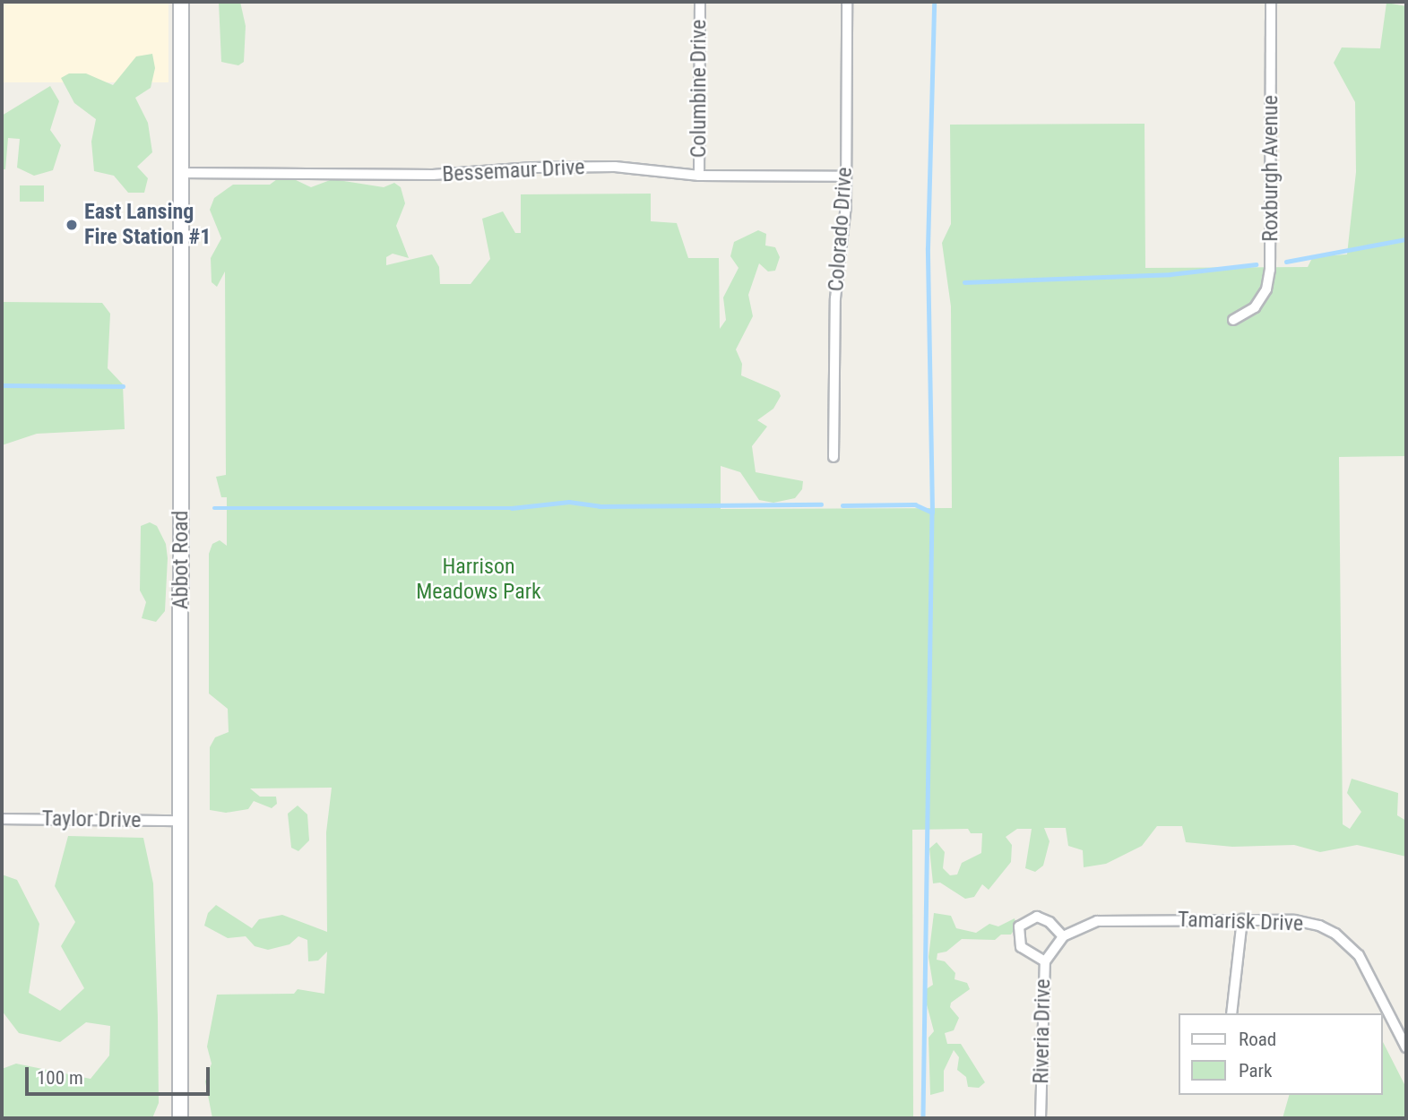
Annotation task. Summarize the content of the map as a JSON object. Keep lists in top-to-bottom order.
{
  "streets": {
    "main road": ["Abbot Road"],
    "street": [
      "Columbine Drive",
      "Roxburgh Avenue",
      "Bessemaur Drive",
      "Colorado Drive",
      "Taylor Drive",
      "Tamarisk Drive",
      "Riveria Drive"
    ]
  },
  "crossings": [
    ["Columbine Drive", "Bessemaur Drive"],
    ["Bessemaur Drive", "Colorado Drive"],
    ["Bessemaur Drive", "Abbot Road"],
    ["Abbot Road", "Taylor Drive"],
    ["Tamarisk Drive", "Riveria Drive"]
  ],
  "parks": ["Harrison Meadows Park"],
  "places": ["East Lansing Fire Station #1"],
  "legend": ["Road", "Park"],
  "scale_bar": "100 m"
}
